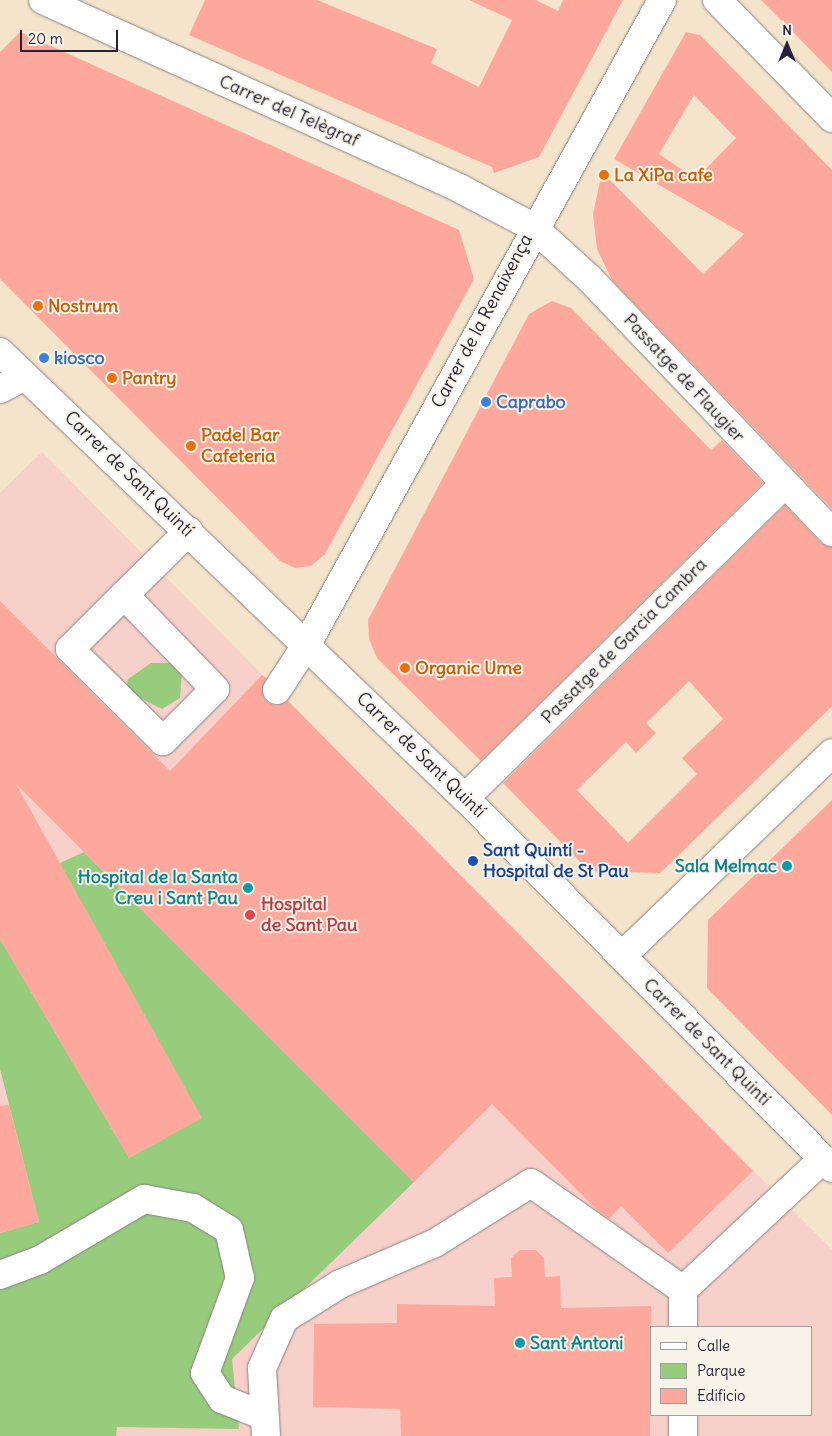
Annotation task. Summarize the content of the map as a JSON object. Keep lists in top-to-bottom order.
{
  "streets": {
    "street": [
      "Carrer del Telègraf",
      "Carrer de la Renaixença",
      "Passatge de Flaugier",
      "Carrer de Sant Quintí",
      "Passatge de Garcia Cambra"
    ]
  },
  "crossings": [
    ["Carrer del Telègraf", "Carrer de la Renaixença"],
    ["Carrer del Telègraf", "Passatge de Flaugier"],
    ["Carrer de la Renaixença", "Passatge de Flaugier"],
    ["Carrer de la Renaixença", "Carrer de Sant Quintí"],
    ["Passatge de Flaugier", "Passatge de Garcia Cambra"],
    ["Carrer de Sant Quintí", "Passatge de Garcia Cambra"]
  ],
  "places": [
    "La XiPa cafe",
    "Nostrum",
    "kiosco",
    "Pantry",
    "Caprabo",
    "Padel Bar Cafeteria",
    "Organic Ume",
    "Sant Quintí - Hospital de St Pau",
    "Sala Melmac",
    "Hospital de la Santa Creu i Sant Pau",
    "Hospital de Sant Pau",
    "Sant Antoni"
  ],
  "legend": ["Calle", "Parque", "Edificio"],
  "scale_bar": "20 m",
  "north": "top"
}
